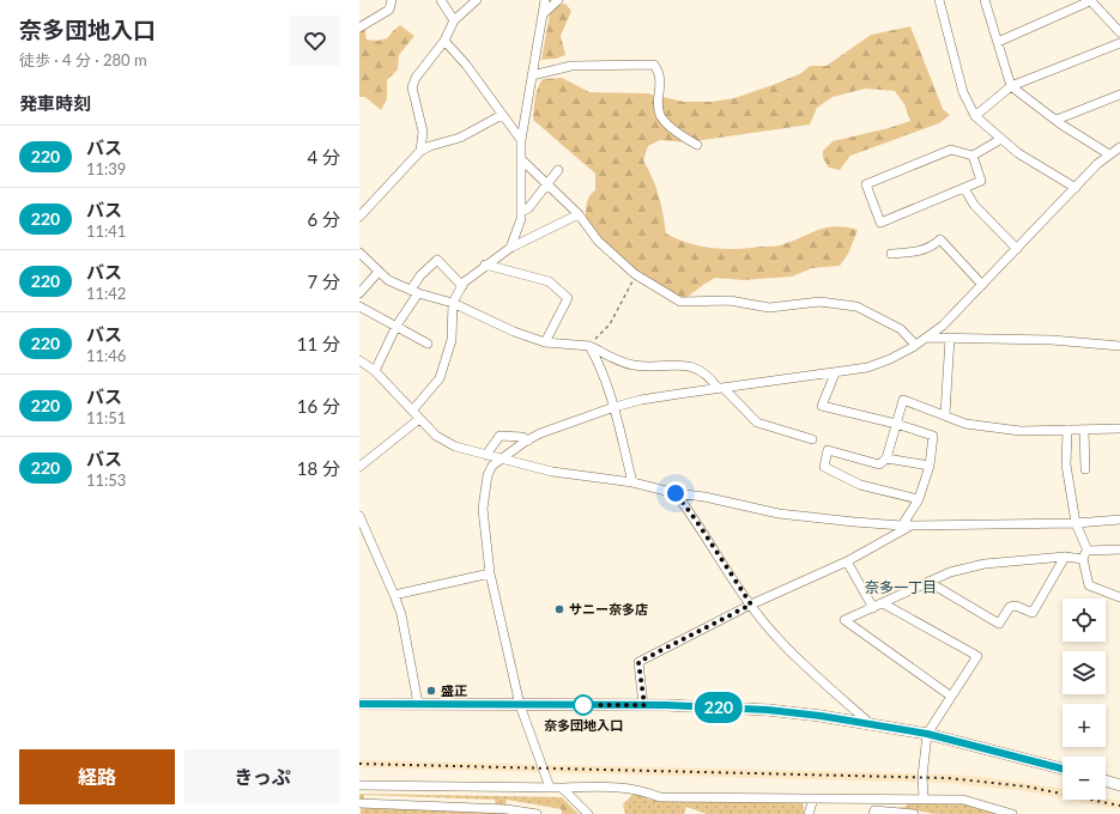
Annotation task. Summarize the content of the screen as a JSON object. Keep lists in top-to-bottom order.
{
  "districts": ["奈多一丁目"],
  "places": ["サニー奈多店", "盛正", "奈多団地入口"],
  "lines": ["bus line 220"],
  "page": {
    "heading": [
      ["奈多団地入口", "徒歩 · 4 分 · 280 m"],
      "発車時刻"
    ],
    "on_map": "220",
    "list": [
      {
        "mark": "220",
        "name": "バス",
        "note": "11:39",
        "value": "4 分"
      },
      {
        "mark": "220",
        "name": "バス",
        "note": "11:41",
        "value": "6 分"
      },
      {
        "mark": "220",
        "name": "バス",
        "note": "11:42",
        "value": "7 分"
      },
      {
        "mark": "220",
        "name": "バス",
        "note": "11:46",
        "value": "11 分"
      },
      {
        "mark": "220",
        "name": "バス",
        "note": "11:51",
        "value": "16 分"
      },
      {
        "mark": "220",
        "name": "バス",
        "note": "11:53",
        "value": "18 分"
      }
    ],
    "map_buttons": ["+", "−"],
    "buttons": ["経路", "きっぷ"]
  }
}
